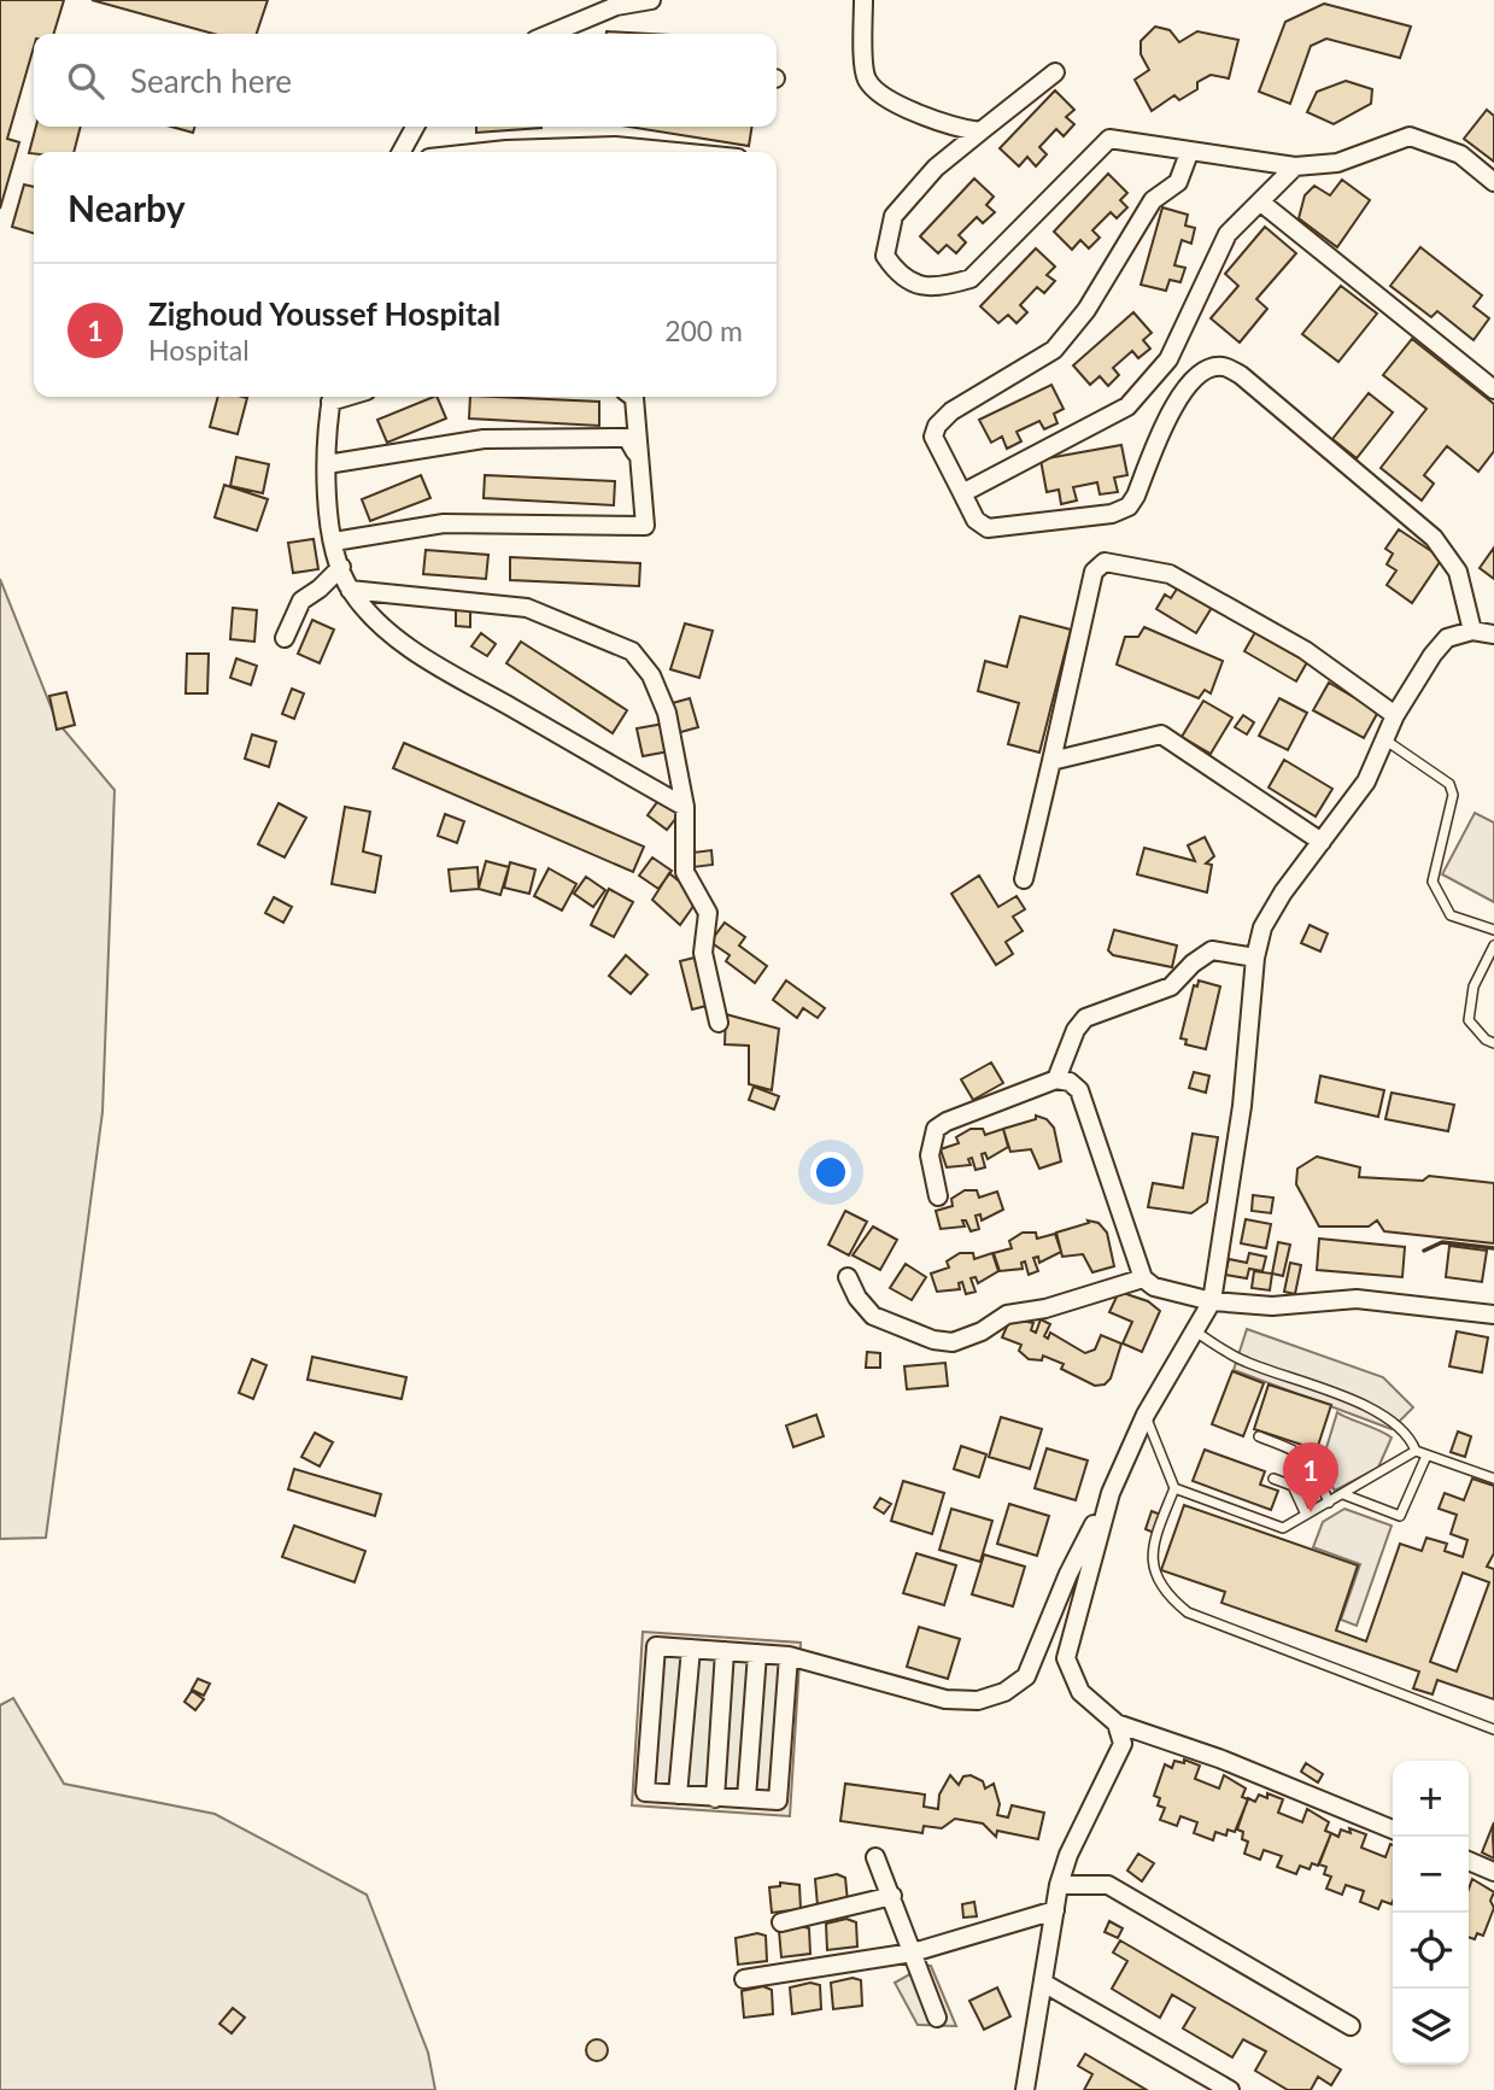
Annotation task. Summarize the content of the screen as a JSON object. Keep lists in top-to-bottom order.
{
  "page": {
    "search": "Search here",
    "heading": "Nearby",
    "list": [
      {
        "mark": "1",
        "name": "Zighoud Youssef Hospital",
        "note": "Hospital",
        "value": "200 m"
      }
    ],
    "pins": "1",
    "map_buttons": ["+", "−"]
  }
}
